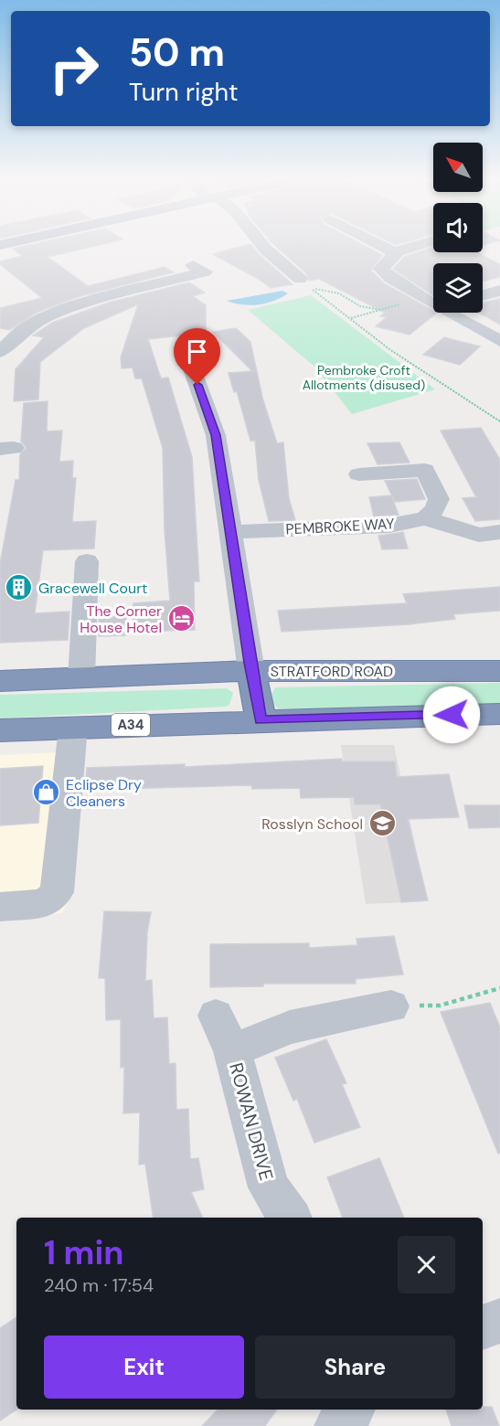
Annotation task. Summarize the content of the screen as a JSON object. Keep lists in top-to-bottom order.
{
  "streets": {
    "highway": ["STRATFORD ROAD", "A34"],
    "street": ["PEMBROKE WAY", "ROWAN DRIVE"]
  },
  "parks": ["Pembroke Croft Allotments (disused)"],
  "places": {
    "building": ["Gracewell Court"],
    "hotel": ["The Corner House Hotel"],
    "shop": ["Eclipse Dry Cleaners"],
    "school or university": ["Rosslyn School"]
  },
  "north": "top left",
  "page": {
    "turn": ["50 m", "Turn right"],
    "heading": ["1 min", "240 m · 17:54"],
    "buttons": ["Exit", "Share"]
  }
}
